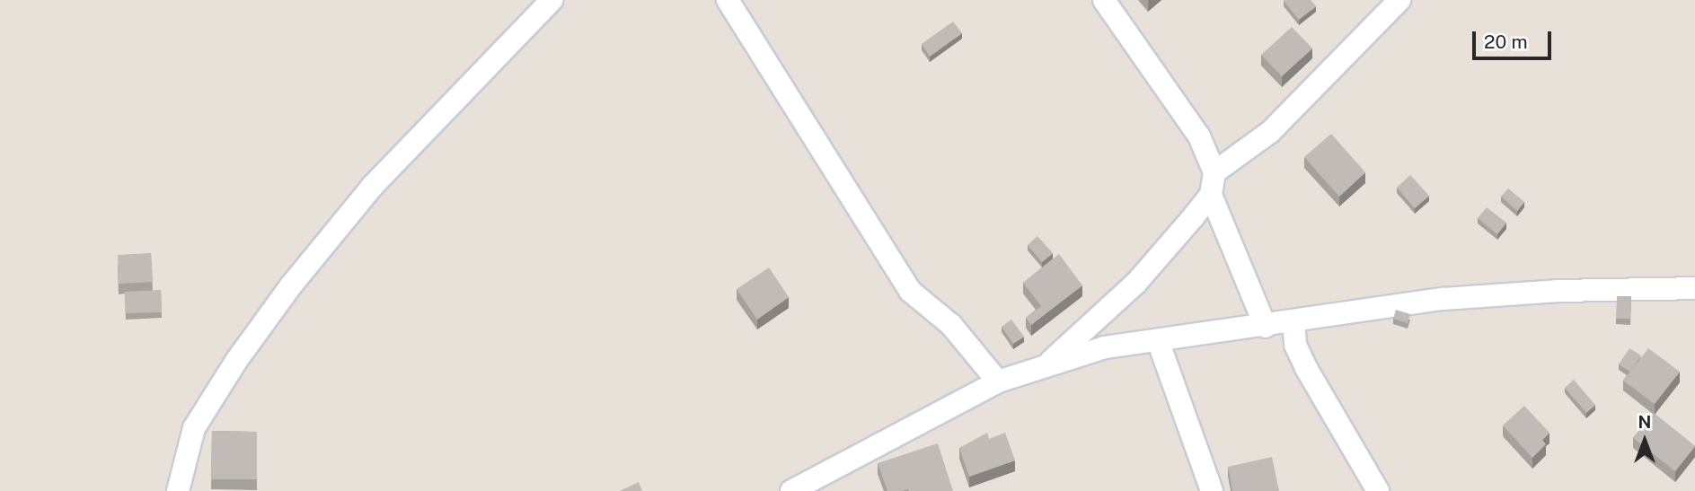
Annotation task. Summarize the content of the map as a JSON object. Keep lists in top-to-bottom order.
{
  "scale_bar": "20 m",
  "north": "top"
}
